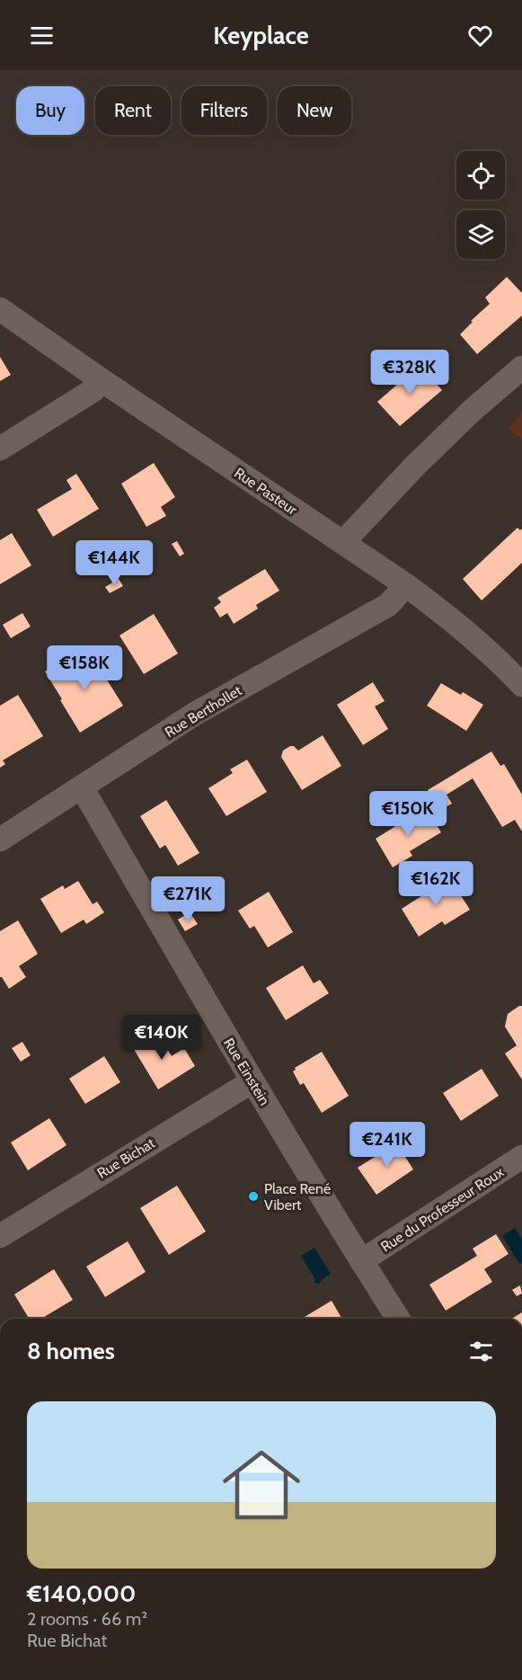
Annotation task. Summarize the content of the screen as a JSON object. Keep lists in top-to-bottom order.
{
  "streets": {
    "street": [
      "Rue Pasteur",
      "Rue Berthollet",
      "Rue Einstein",
      "Rue Bichat",
      "Rue du Professeur Roux"
    ]
  },
  "crossings": [
    ["Rue Pasteur", "Rue Berthollet"],
    ["Rue Berthollet", "Rue Einstein"],
    ["Rue Einstein", "Rue Bichat"],
    ["Rue Einstein", "Rue du Professeur Roux"]
  ],
  "places": ["Place René Vibert"],
  "page": {
    "header": "Keyplace",
    "chip": [
      "Buy",
      "Rent",
      "Filters",
      "New"
    ],
    "price": [
      "€328K",
      "€144K",
      "€158K",
      "€150K",
      "€162K",
      "€271K",
      "€140K",
      "€241K"
    ],
    "heading": "8 homes",
    "list": [
      {
        "name": "€140,000",
        "note": "2 rooms · 66 m² · Rue Bichat"
      }
    ]
  }
}
